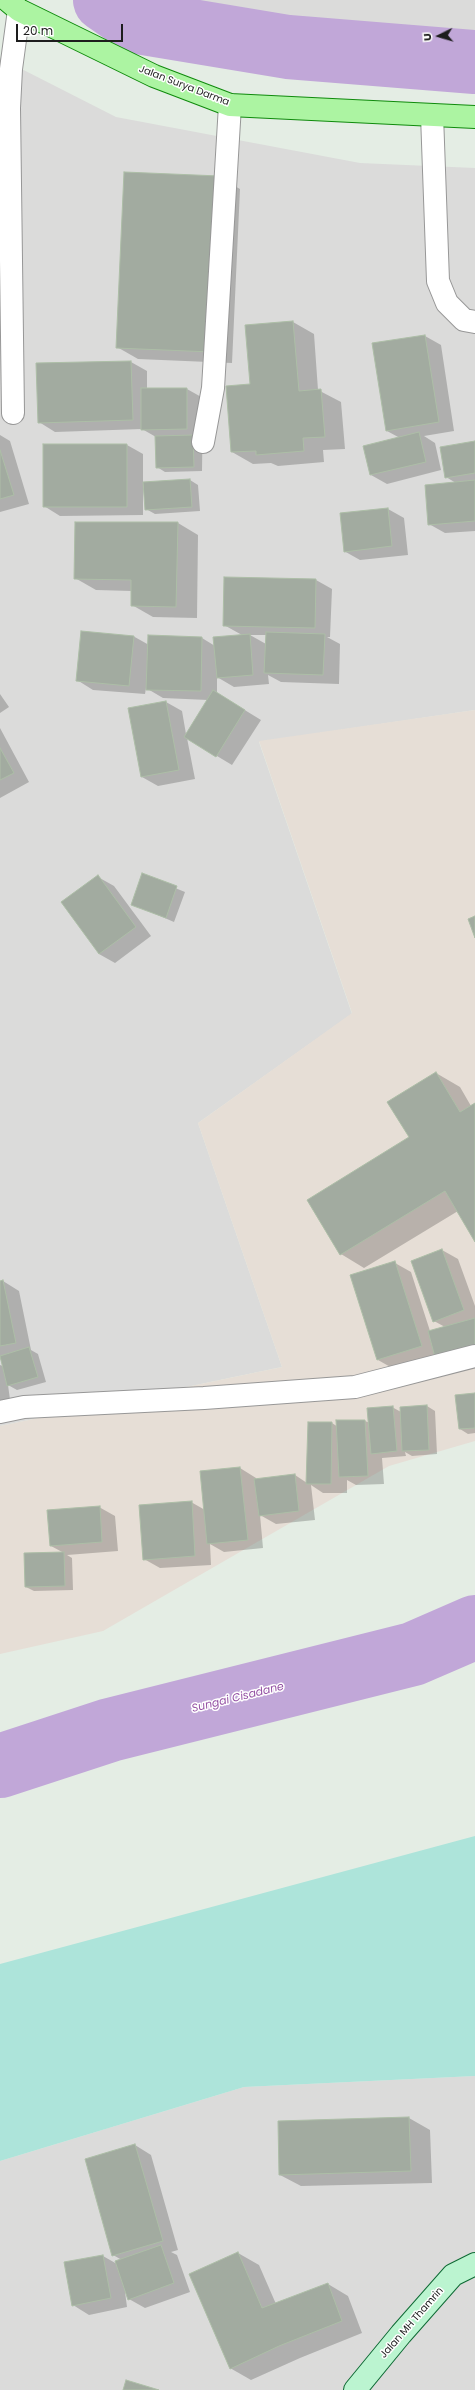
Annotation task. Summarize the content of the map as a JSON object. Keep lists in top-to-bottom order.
{
  "streets": {
    "main road": ["Jalan Surya Darma"],
    "street": ["Jalan MH Thamrin"]
  },
  "water": ["Sungai Cisadane"],
  "scale_bar": "20 m",
  "north": "left"
}
